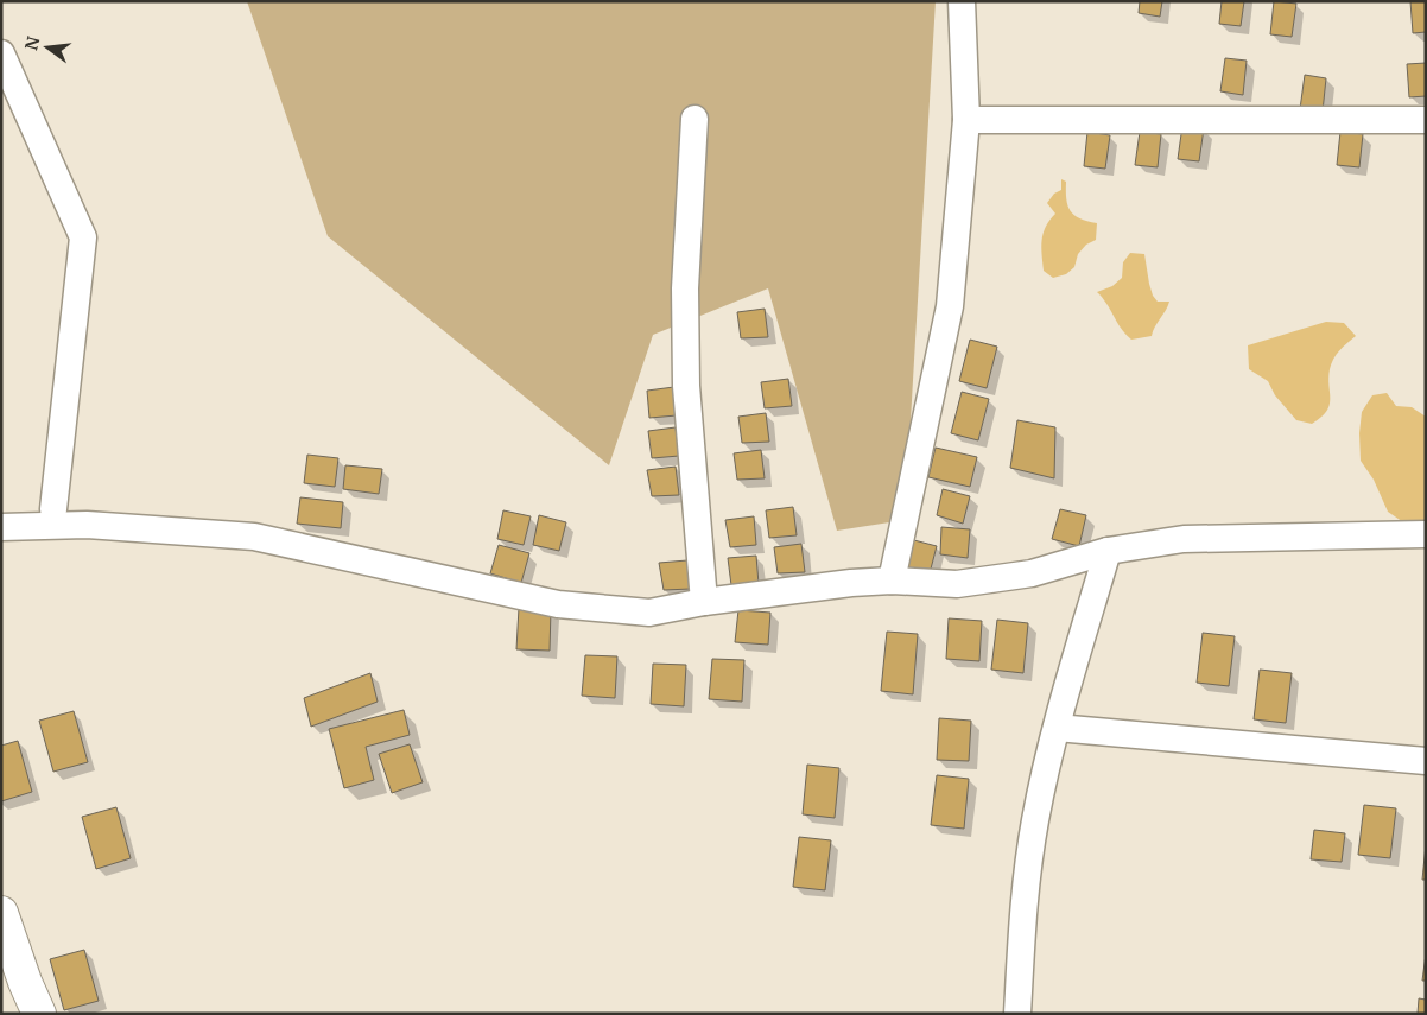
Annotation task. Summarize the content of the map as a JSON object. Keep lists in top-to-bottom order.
{
  "north": "left"
}
